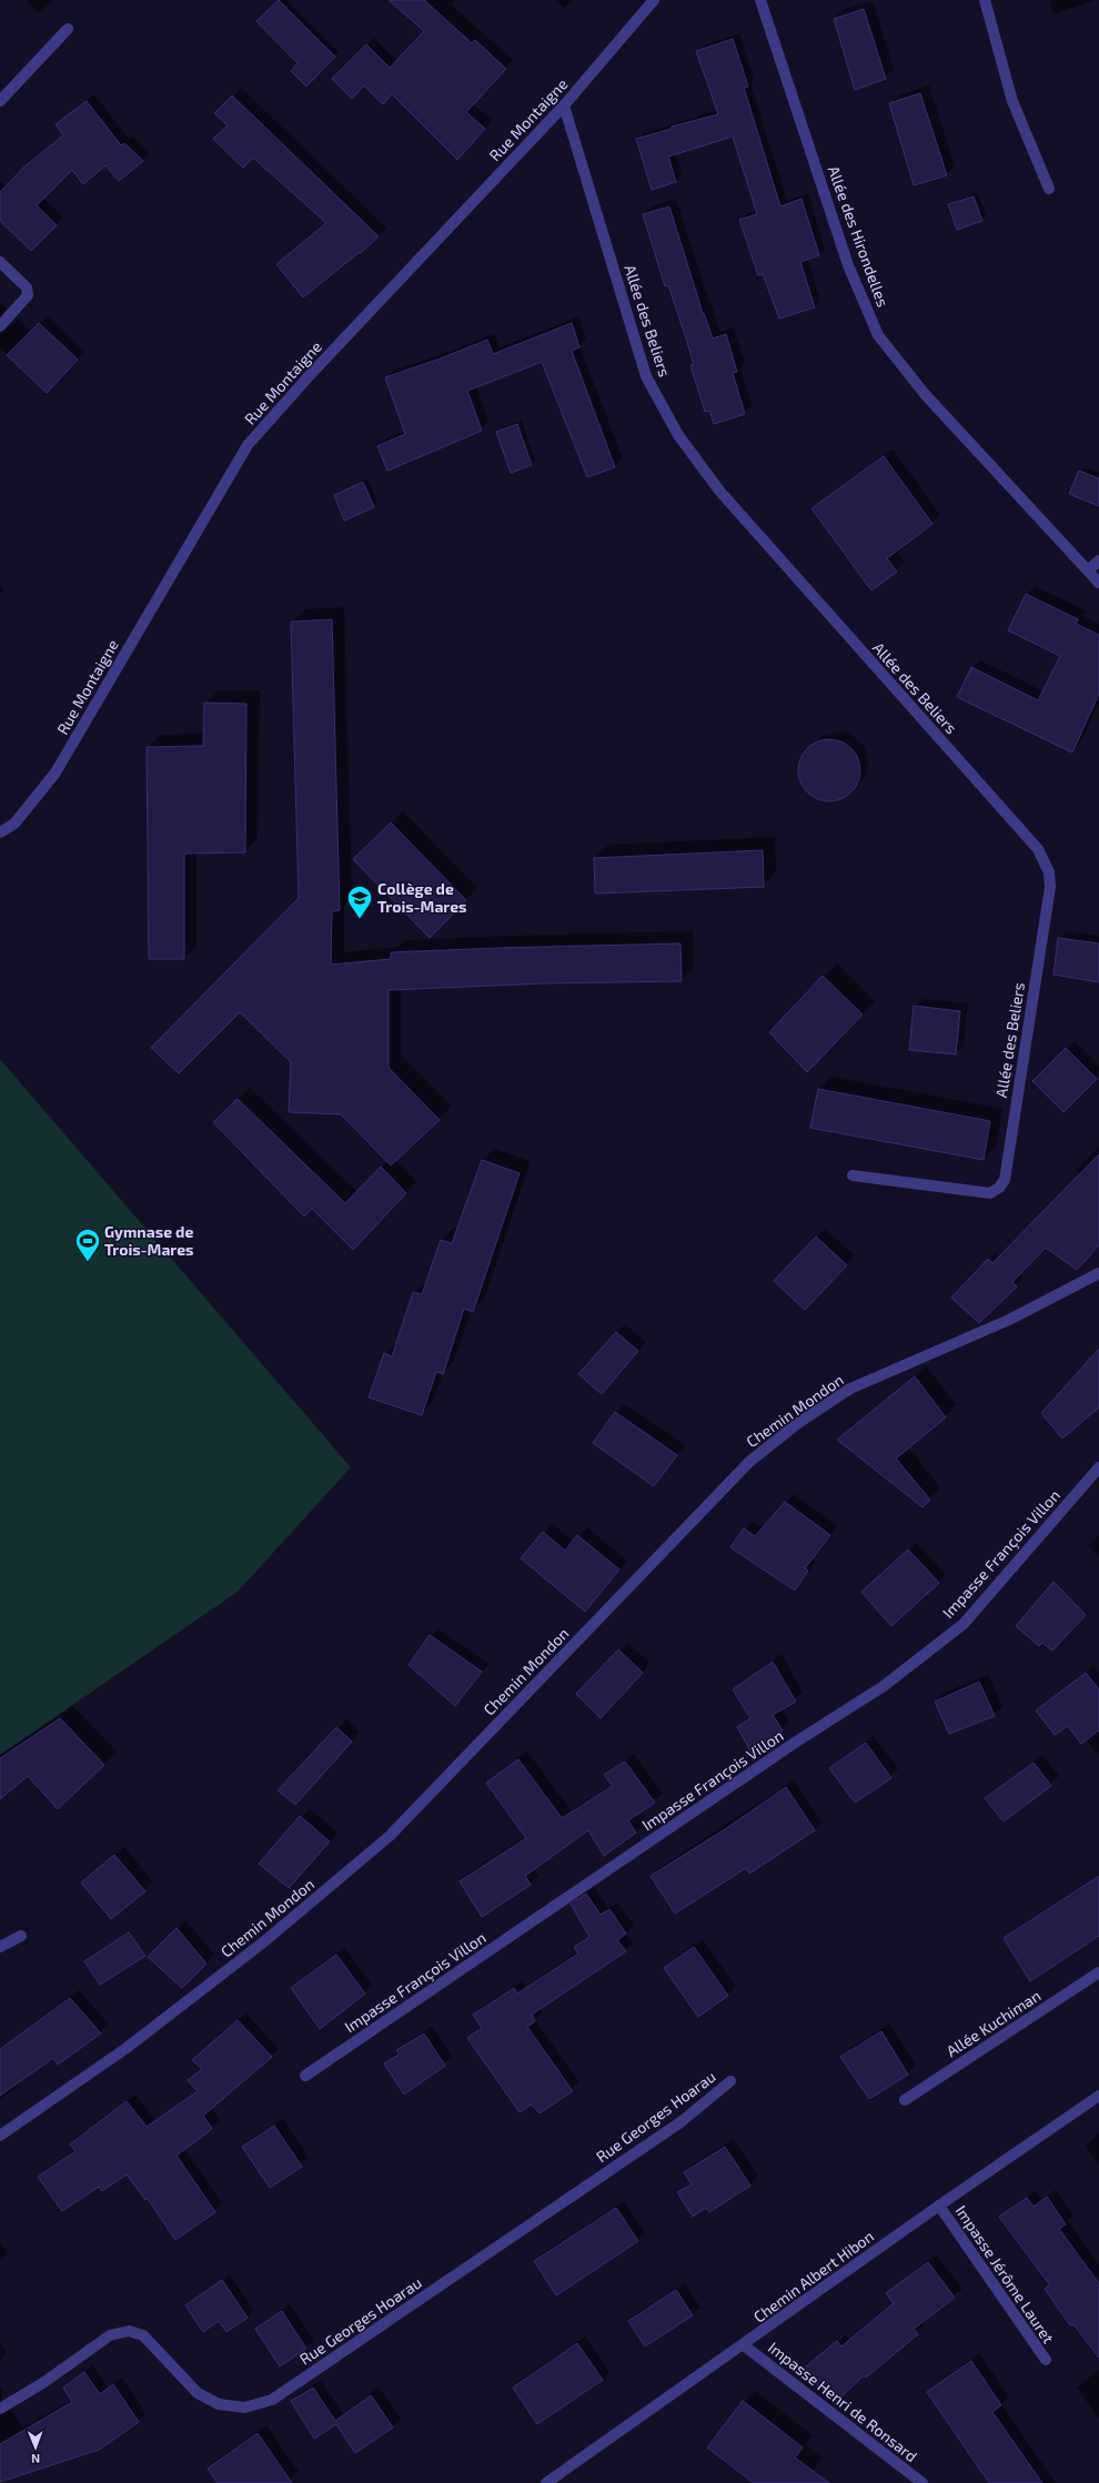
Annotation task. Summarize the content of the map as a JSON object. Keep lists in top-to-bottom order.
{
  "streets": {
    "street": [
      "Rue Montaigne",
      "Allée des Hirondelles",
      "Allée des Beliers",
      "Chemin Mondon",
      "Impasse François Villon",
      "Allée Kuchiman",
      "Rue Georges Hoarau",
      "Impasse Jérôme Lauret",
      "Chemin Albert Hibon",
      "Impasse Henri de Ronsard"
    ]
  },
  "crossings": [
    ["Rue Montaigne", "Allée des Beliers"],
    ["Impasse Jérôme Lauret", "Chemin Albert Hibon"],
    ["Chemin Albert Hibon", "Impasse Henri de Ronsard"]
  ],
  "places": {
    "school or university": ["Collège de Trois-Mares"],
    "sports": ["Gymnase de Trois-Mares"]
  },
  "north": "bottom"
}
